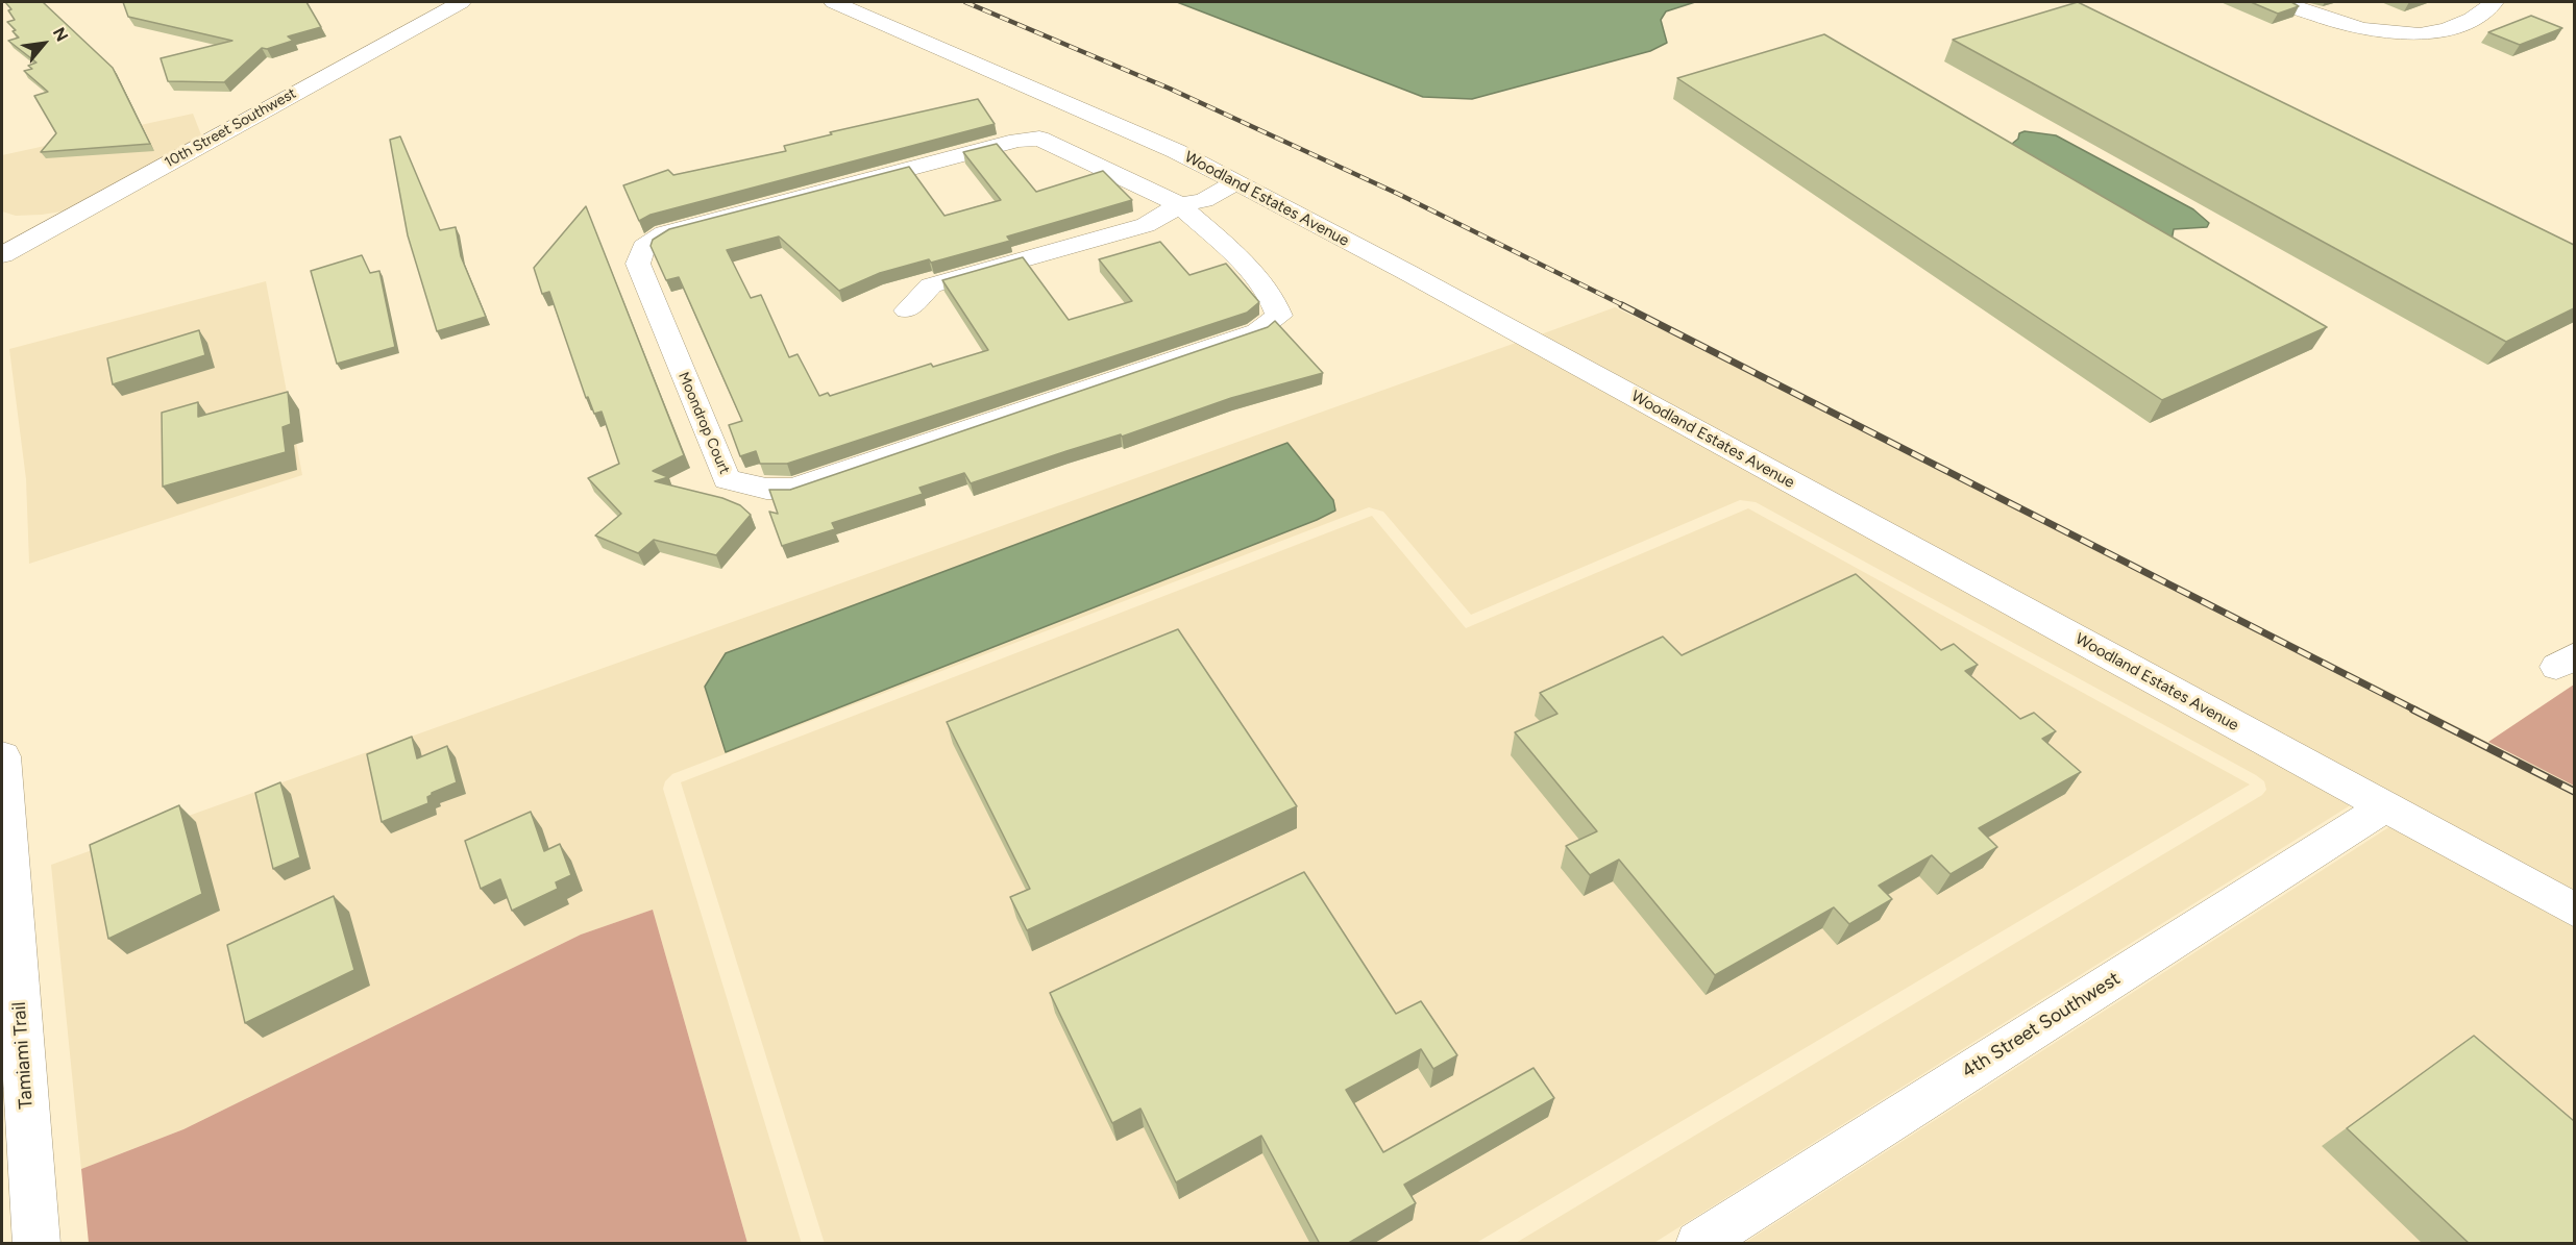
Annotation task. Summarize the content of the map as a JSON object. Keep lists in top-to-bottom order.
{
  "streets": {
    "main road": ["Tamiami Trail"],
    "street": [
      "10th Street Southwest",
      "Woodland Estates Avenue",
      "Moondrop Court",
      "4th Street Southwest"
    ]
  },
  "crossings": [
    ["Woodland Estates Avenue", "4th Street Southwest"]
  ],
  "north": "top right"
}
